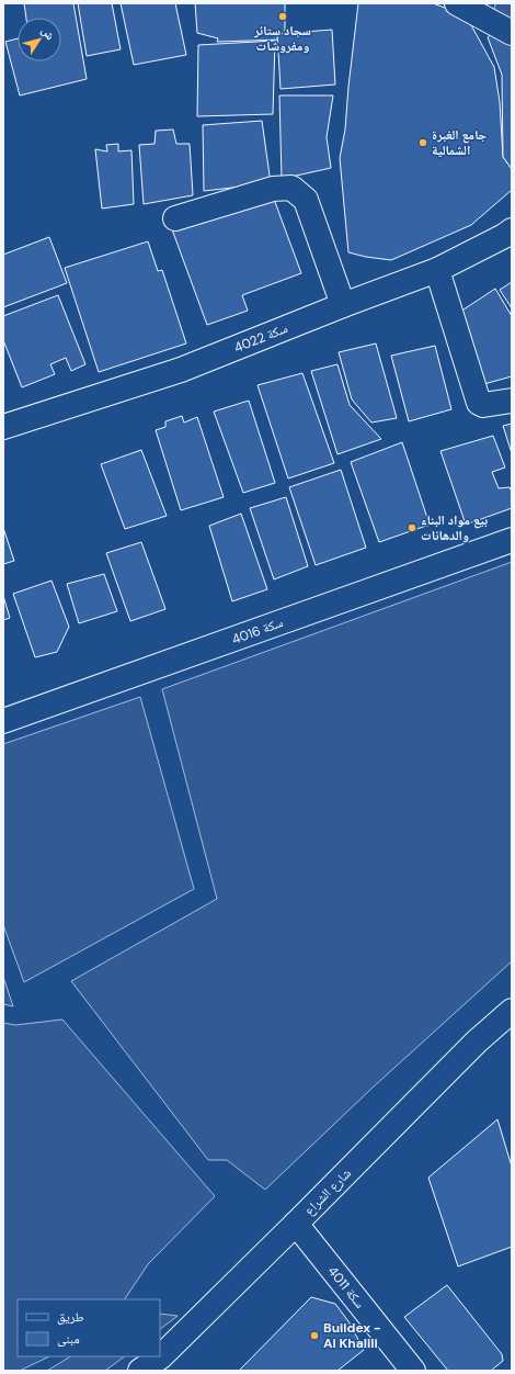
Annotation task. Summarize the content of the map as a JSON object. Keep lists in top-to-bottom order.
{
  "streets": {
    "street": [
      "سكة 4022",
      "سكة 4016",
      "شارع الشراع",
      "سكة 4011"
    ]
  },
  "crossings": [
    ["شارع الشراع", "سكة 4011"]
  ],
  "places": [
    "سجاد ستائر ومفروشات",
    "جامع الغبرة الشمالية",
    "بيع مواد البناء والدهانات",
    "Buildex - Al Khalili"
  ],
  "legend": ["طريق", "مبنى"],
  "north": "top right"
}
